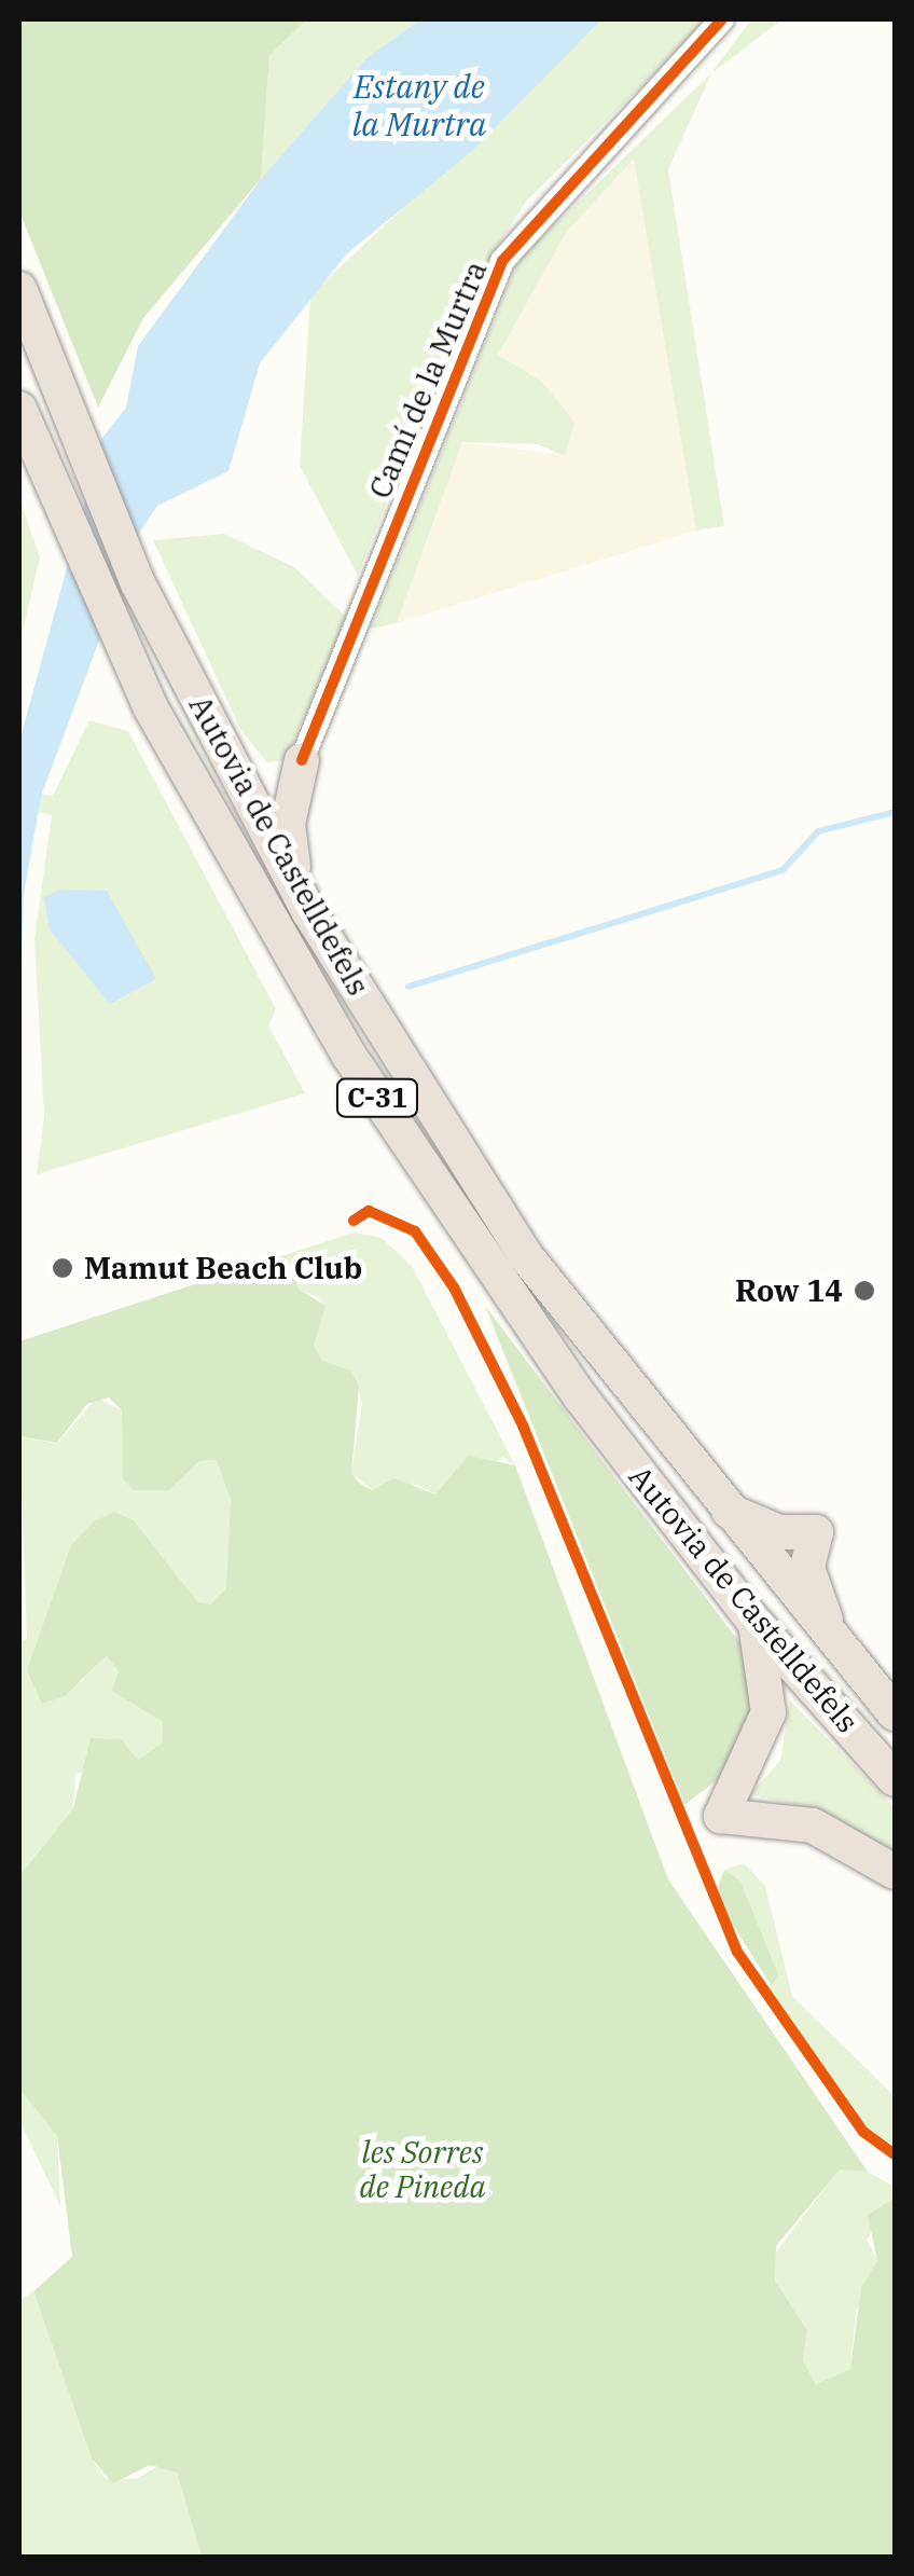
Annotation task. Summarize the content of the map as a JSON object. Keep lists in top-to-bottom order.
{
  "streets": {
    "highway": ["Autovia de Castelldefels", "C-31"],
    "street": ["Camí de la Murtra"]
  },
  "water": ["Estany de la Murtra"],
  "parks": ["les Sorres de Pineda"],
  "places": ["Mamut Beach Club", "Row 14"]
}
